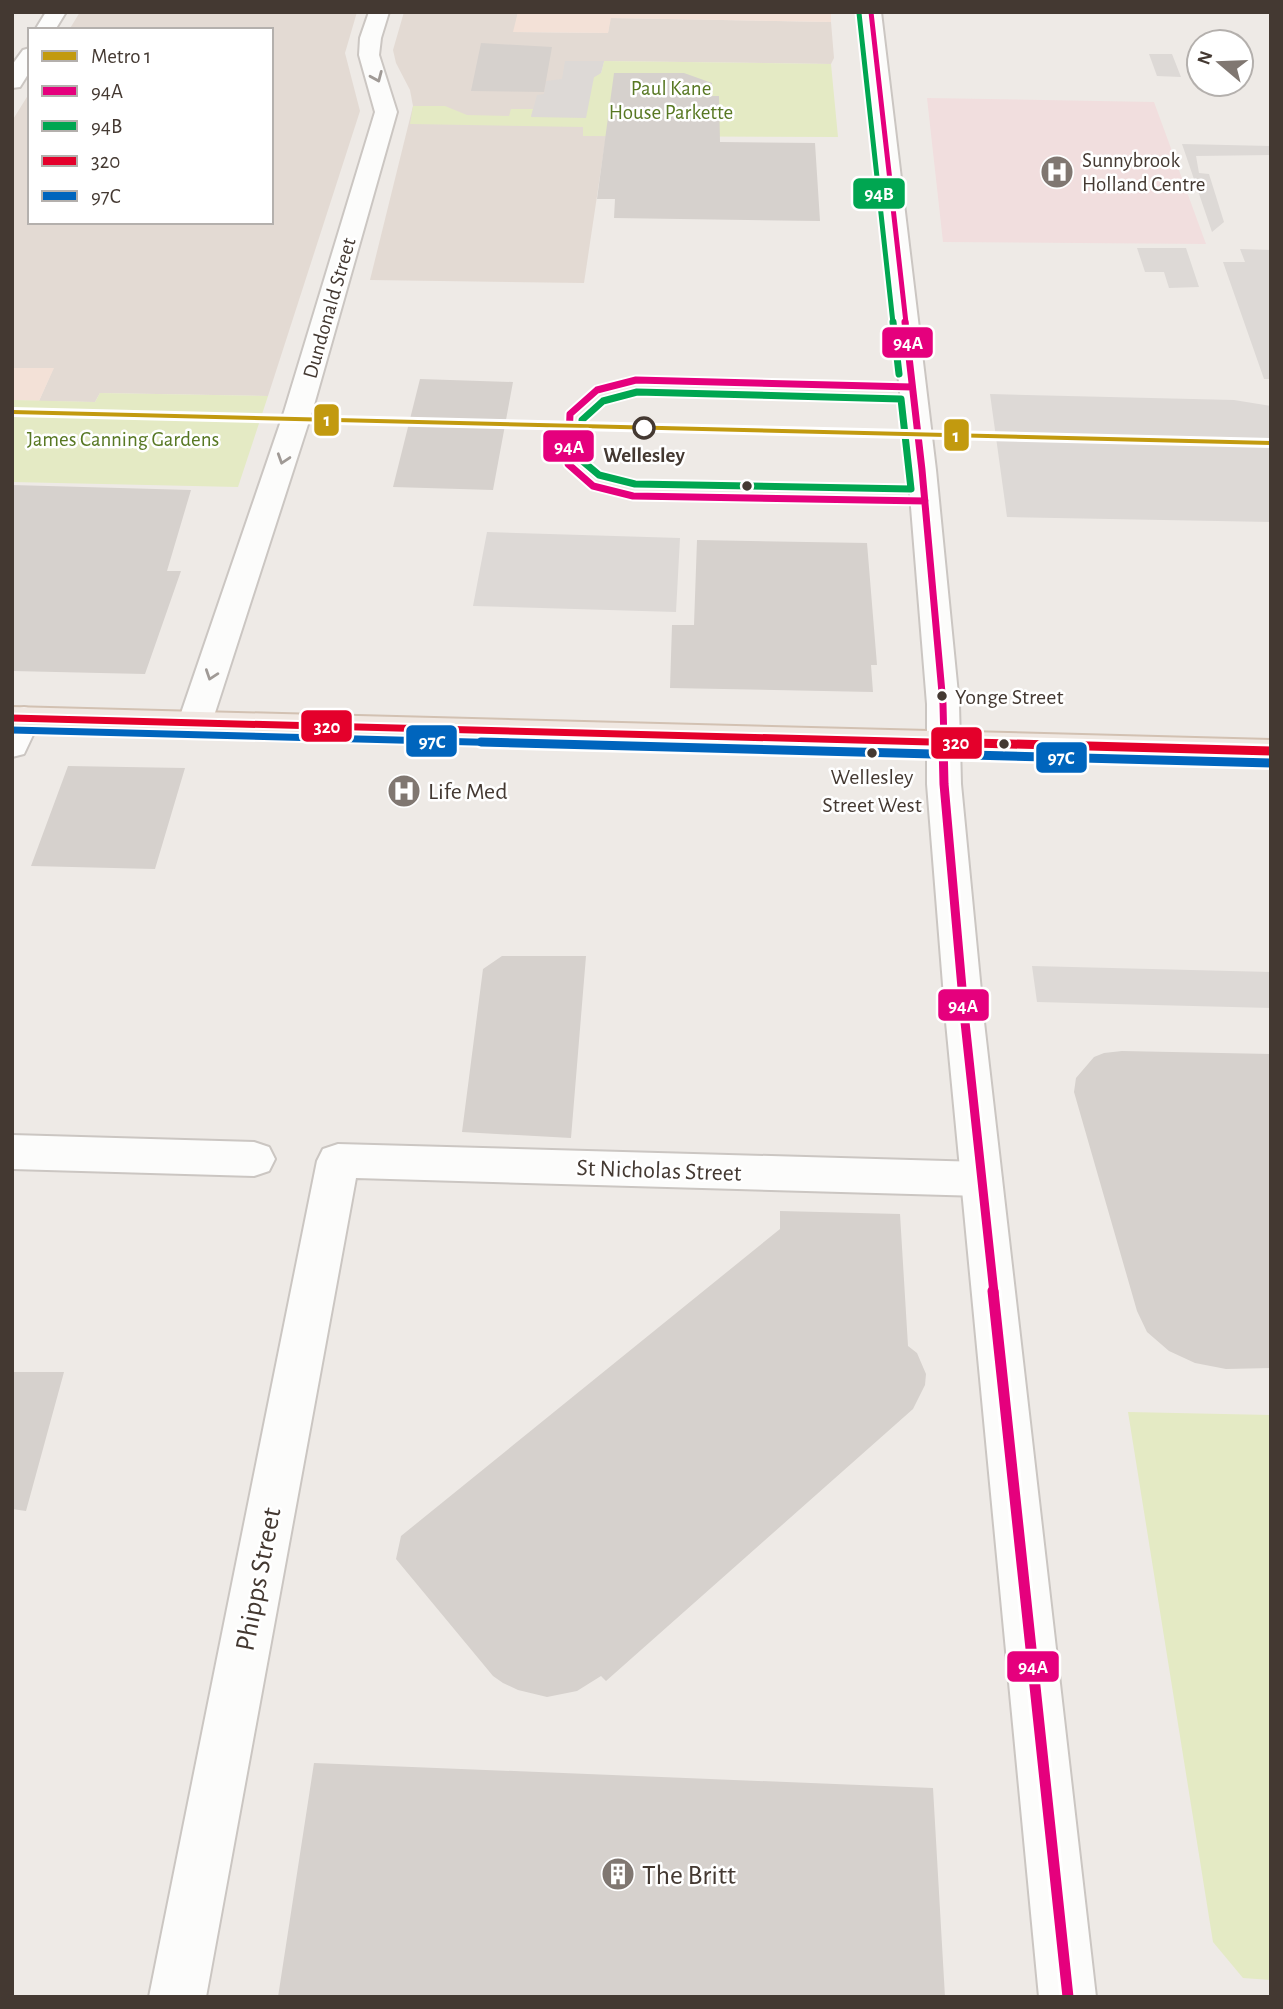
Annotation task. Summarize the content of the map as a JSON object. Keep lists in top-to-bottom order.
{
  "streets": {
    "street": ["Dundonald Street", "St Nicholas Street", "Phipps Street"]
  },
  "crossings": [
    ["St Nicholas Street", "Phipps Street"]
  ],
  "one_way": ["Dundonald Street"],
  "parks": ["Paul Kane House Parkette", "James Canning Gardens"],
  "places": {
    "hospital": ["Sunnybrook Holland Centre", "Life Med"],
    "other": ["Wellesley", "Yonge Street", "Wellesley Street West"],
    "building": ["The Britt"]
  },
  "lines": [
    "transit line 94A",
    "transit line 94B",
    "metro line 1",
    "transit line 320",
    "transit line 97C"
  ],
  "legend": [
    "Metro 1",
    "94A",
    "94B",
    "320",
    "97C"
  ],
  "north": "left"
}
